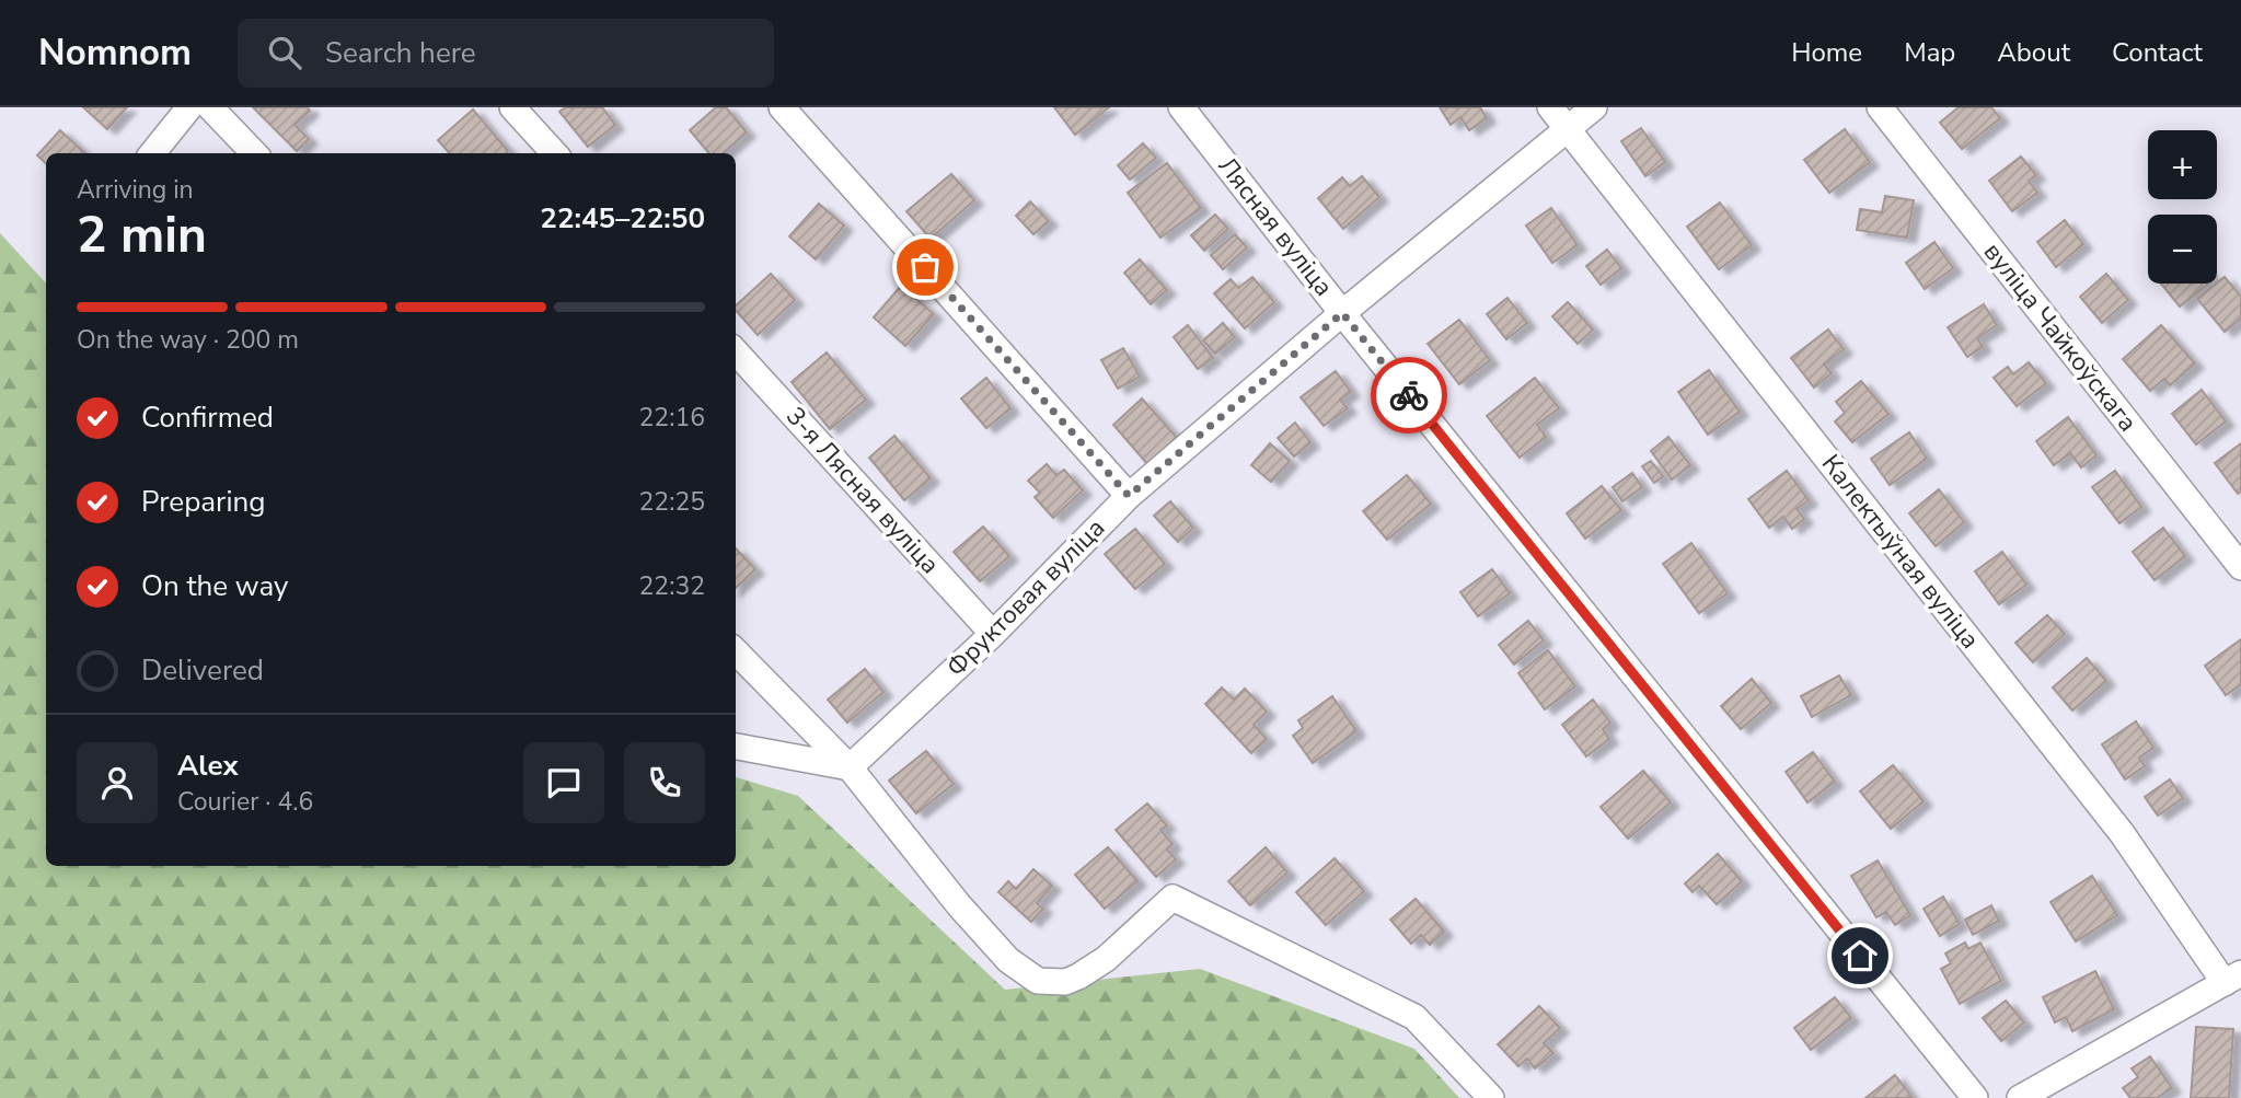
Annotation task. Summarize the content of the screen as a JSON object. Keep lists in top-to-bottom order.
{
  "streets": {
    "street": [
      "Лясная вуліца",
      "вуліца Чайкоўскага",
      "3-я Лясная вуліца",
      "Калектыўная вуліца",
      "Фруктовая вуліца"
    ]
  },
  "crossings": [
    ["Лясная вуліца", "Фруктовая вуліца"],
    ["3-я Лясная вуліца", "Фруктовая вуліца"],
    ["Калектыўная вуліца", "Фруктовая вуліца"]
  ],
  "page": {
    "header": "Nomnom",
    "search": "Search here",
    "nav": [
      "Home",
      "Map",
      "About",
      "Contact"
    ],
    "map_buttons": ["+", "−"],
    "heading": ["2 min", "Arriving in", "22:45–22:50"],
    "panel": ["Alex", "Courier · 4.6"],
    "bar": "On the way · 200 m",
    "list": [
      ["Confirmed", "22:16"],
      ["Preparing", "22:25"],
      ["On the way", "22:32"],
      "Delivered"
    ]
  }
}
